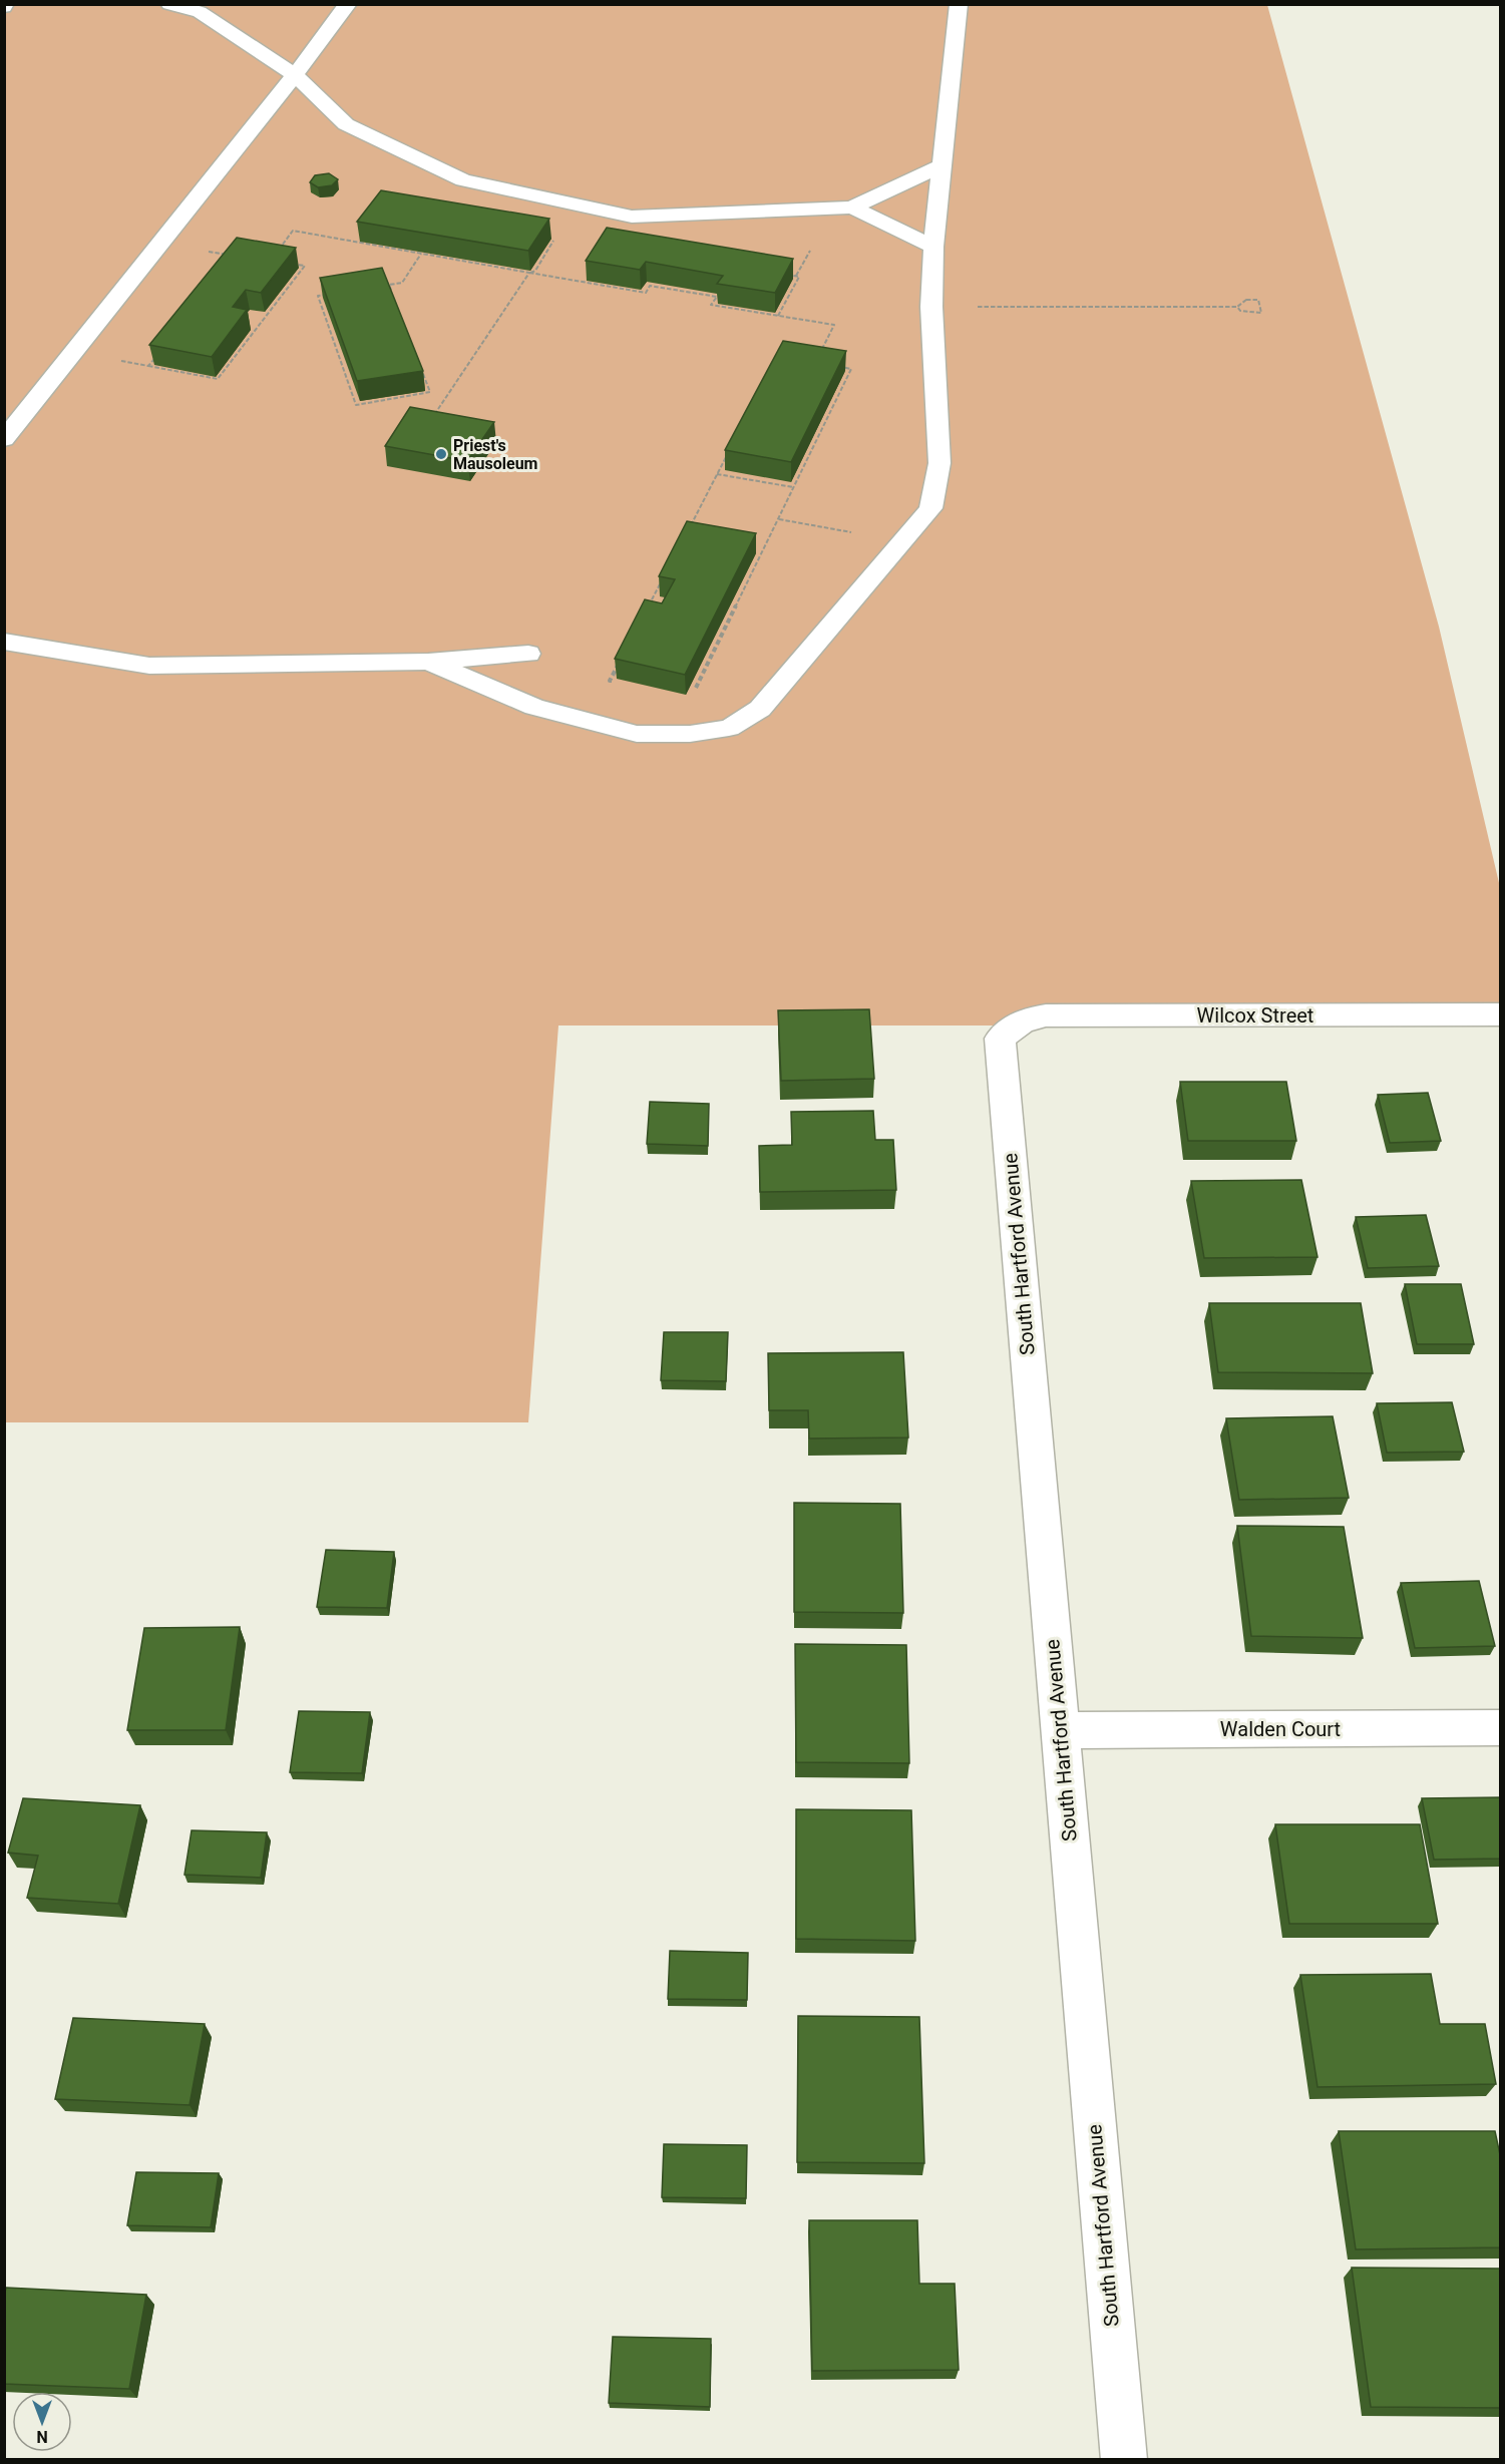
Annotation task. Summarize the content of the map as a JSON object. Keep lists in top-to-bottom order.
{
  "streets": {
    "street": ["Wilcox Street", "South Hartford Avenue", "Walden Court"]
  },
  "crossings": [
    ["Wilcox Street", "South Hartford Avenue"],
    ["South Hartford Avenue", "Walden Court"]
  ],
  "places": ["Priest's Mausoleum"],
  "north": "bottom"
}
